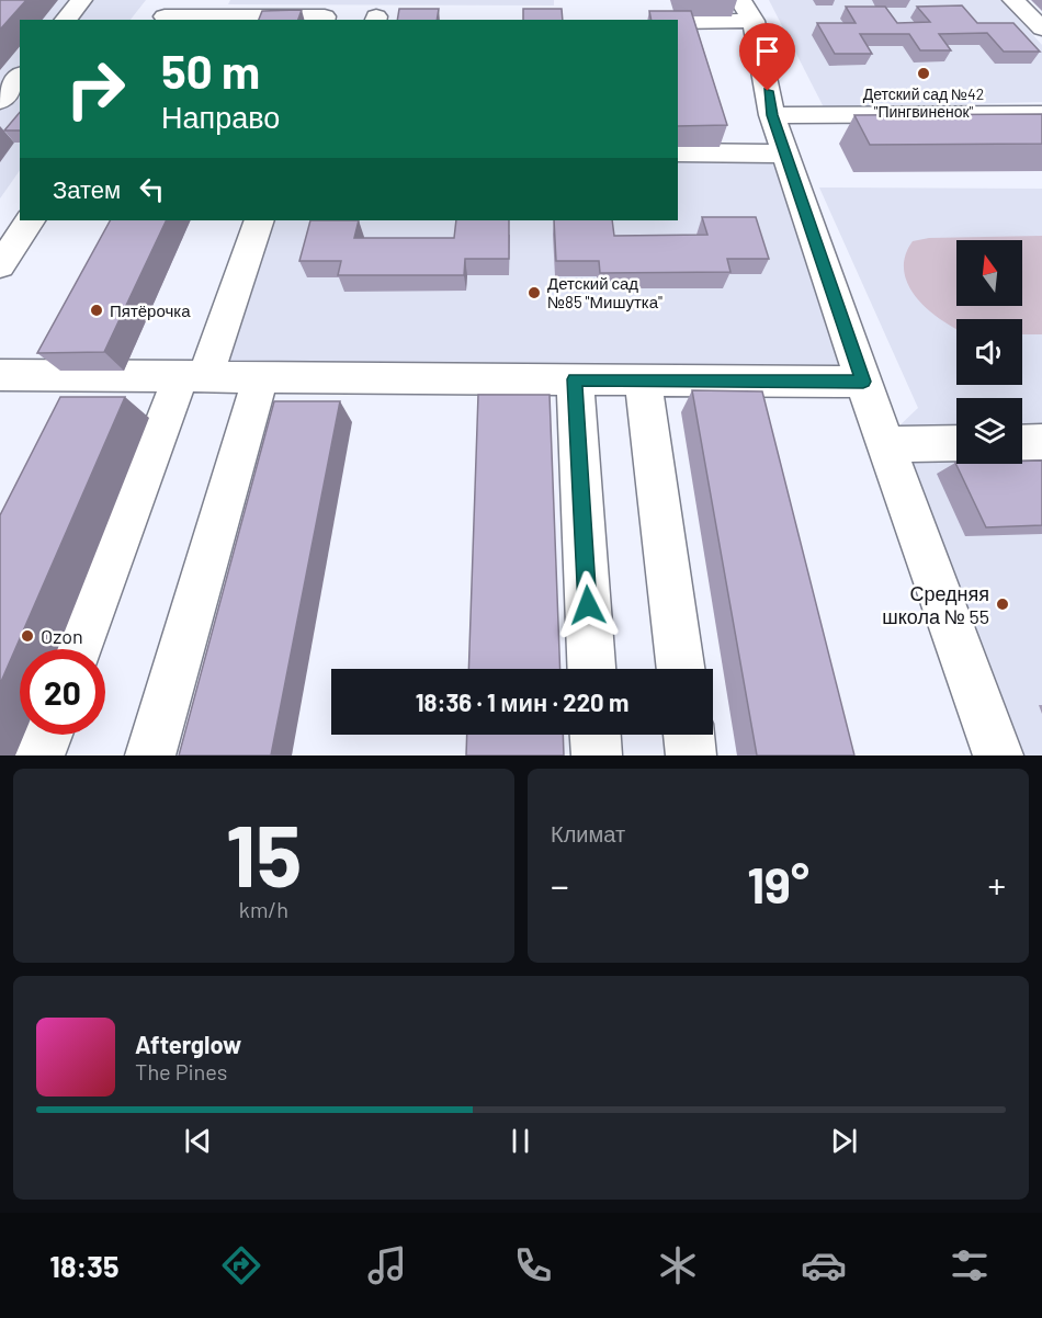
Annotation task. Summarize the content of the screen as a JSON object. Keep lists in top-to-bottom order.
{
  "places": [
    "Детский сад №42 \"Пингвиненок\"",
    "Детский сад №85 \"Мишутка\"",
    "Пятёрочка",
    "Средняя школа № 55",
    "Ozon"
  ],
  "north": "top",
  "page": {
    "turn": ["50 m", "Направо"],
    "then": "Затем",
    "limit": "20",
    "trip": "18:36 · 1 мин · 220 m",
    "tile": [
      ["15", "km/h"],
      "Климат"
    ],
    "heat": ["−", "19°", "+"],
    "song": ["Afterglow", "The Pines"],
    "tabs": "18:35"
  }
}
